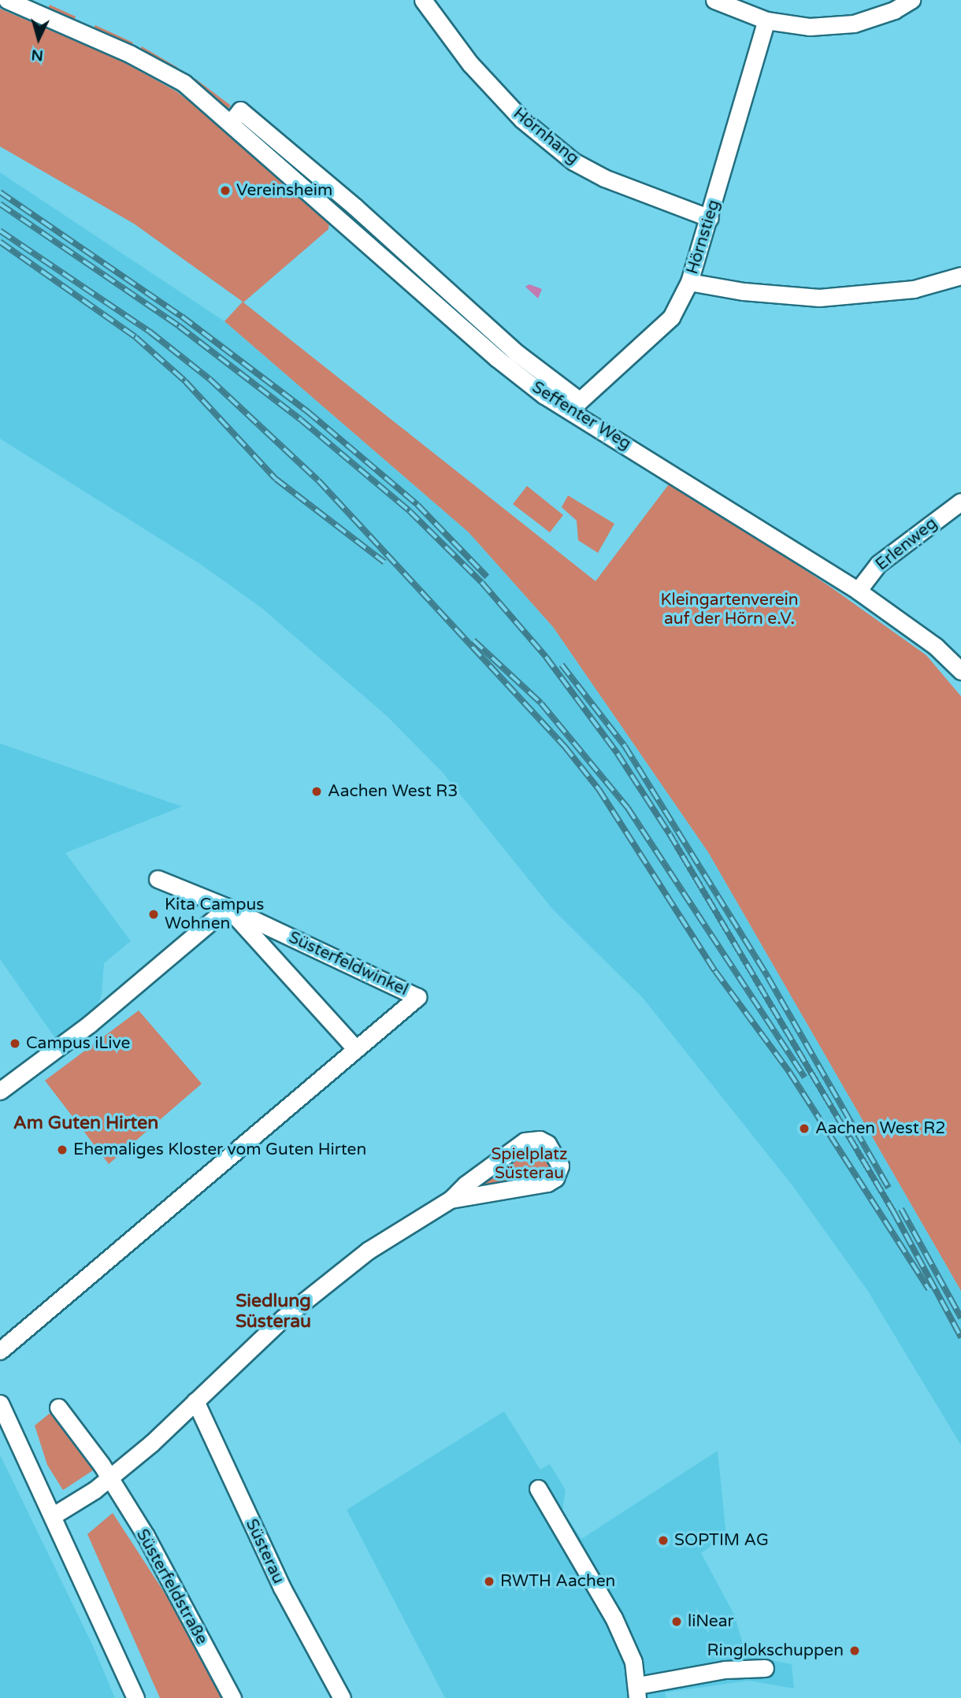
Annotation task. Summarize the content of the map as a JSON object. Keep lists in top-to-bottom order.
{
  "streets": {
    "street": [
      "Hörnhang",
      "Hörnstieg",
      "Seffenter Weg",
      "Erlenweg",
      "Süsterfeldwinkel",
      "Süsterau",
      "Süsterfeldstraße"
    ]
  },
  "crossings": [
    ["Hörnhang", "Hörnstieg"],
    ["Hörnstieg", "Seffenter Weg"],
    ["Seffenter Weg", "Erlenweg"]
  ],
  "districts": ["Am Guten Hirten", "Siedlung Süsterau"],
  "parks": ["Kleingartenverein auf der Hörn e.V.", "Spielplatz Süsterau"],
  "places": [
    "Vereinsheim",
    "Aachen West R3",
    "Kita Campus Wohnen",
    "Campus iLive",
    "Aachen West R2",
    "Ehemaliges Kloster vom Guten Hirten",
    "SOPTIM AG",
    "RWTH Aachen",
    "liNear",
    "Ringlokschuppen"
  ],
  "north": "bottom"
}
